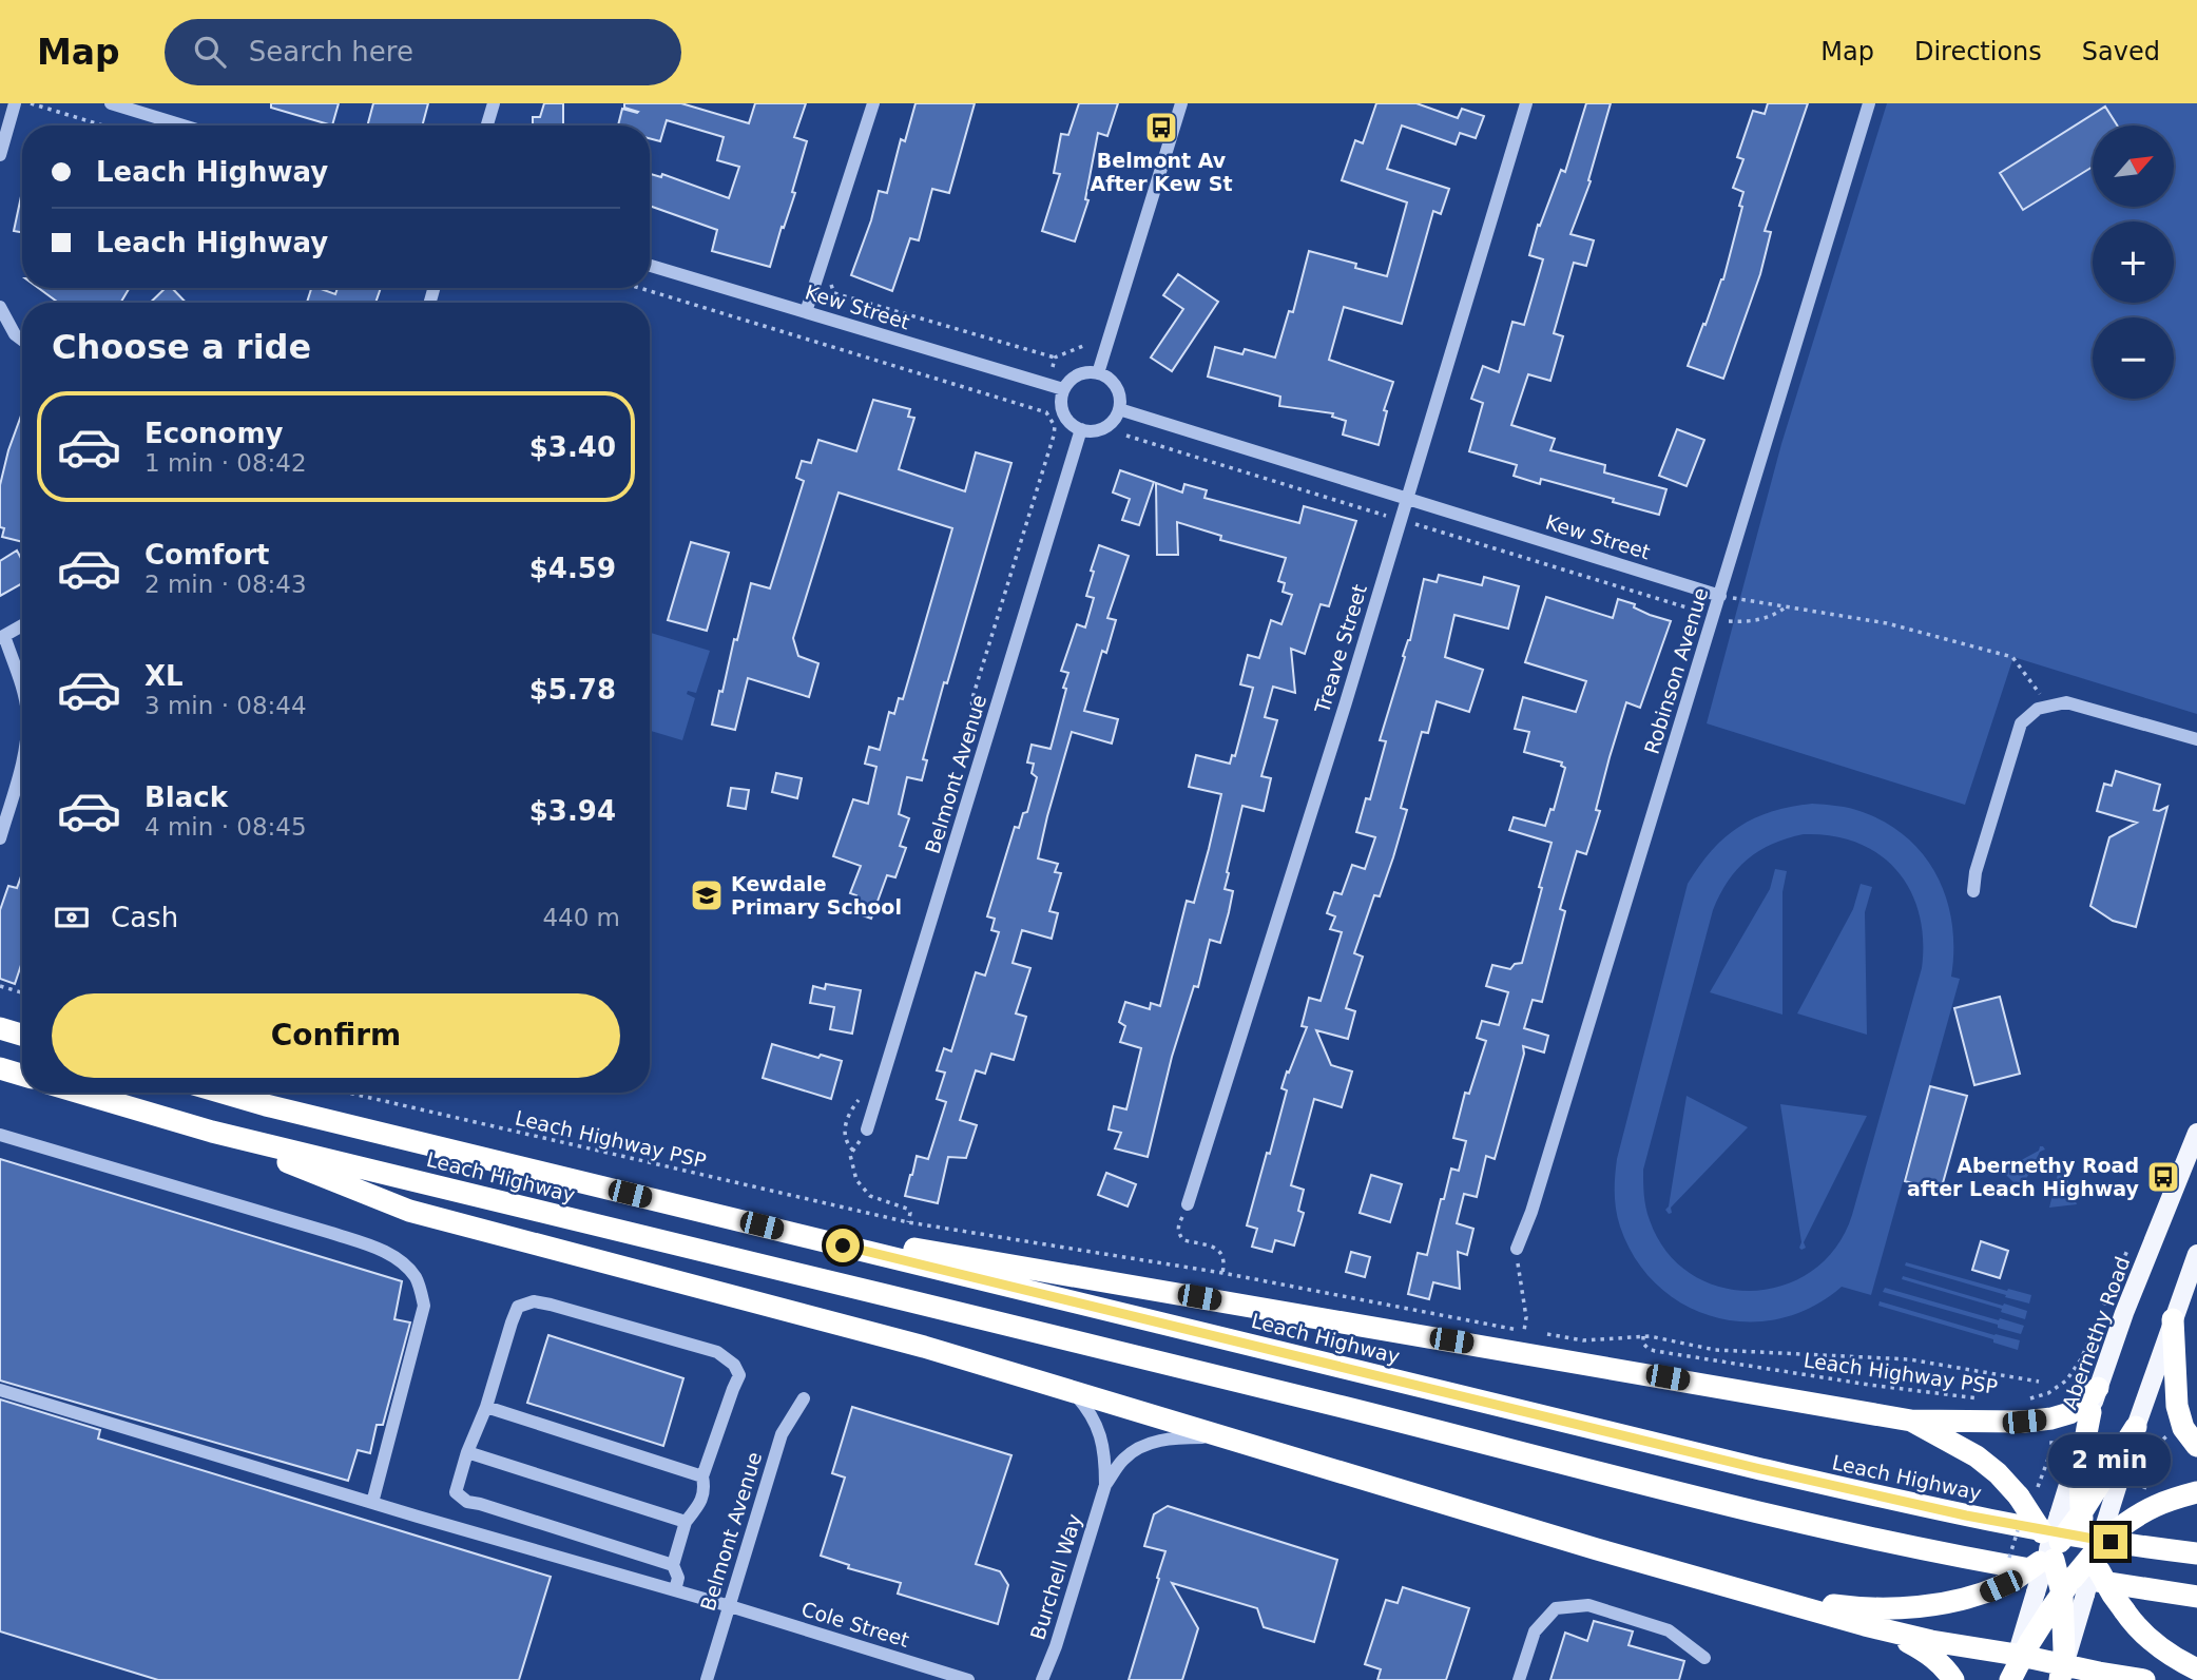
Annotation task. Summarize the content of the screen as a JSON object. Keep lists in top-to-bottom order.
{
  "streets": {
    "highway": ["Leach Highway"],
    "main road": ["Abernethy Road"],
    "street": [
      "Kew Street",
      "Treave Street",
      "Robinson Avenue",
      "Belmont Avenue",
      "Burchell Way",
      "Cole Street"
    ],
    "path": ["Leach Highway PSP"]
  },
  "crossings": [
    ["Kew Street", "Treave Street"],
    ["Kew Street", "Robinson Avenue"],
    ["Kew Street", "Belmont Avenue"],
    ["Belmont Avenue", "Cole Street"]
  ],
  "places": {
    "bus stop": ["Belmont Av After Kew St", "Abernethy Road after Leach Highway"],
    "school or university": ["Kewdale Primary School"]
  },
  "north": "top right",
  "page": {
    "header": "Map",
    "search": "Search here",
    "nav": ["Map", "Directions", "Saved"],
    "map_buttons": ["+", "−"],
    "banner": ["Leach Highway", "Leach Highway"],
    "heading": "Choose a ride",
    "list": [
      {
        "name": "Economy",
        "note": "1 min · 08:42",
        "value": "$3.40"
      },
      {
        "name": "Comfort",
        "note": "2 min · 08:43",
        "value": "$4.59"
      },
      {
        "name": "XL",
        "note": "3 min · 08:44",
        "value": "$5.78"
      },
      {
        "name": "Black",
        "note": "4 min · 08:45",
        "value": "$3.94"
      }
    ],
    "pay": ["Cash", "440 m"],
    "buttons": "Confirm",
    "bubble": "2 min"
  }
}
